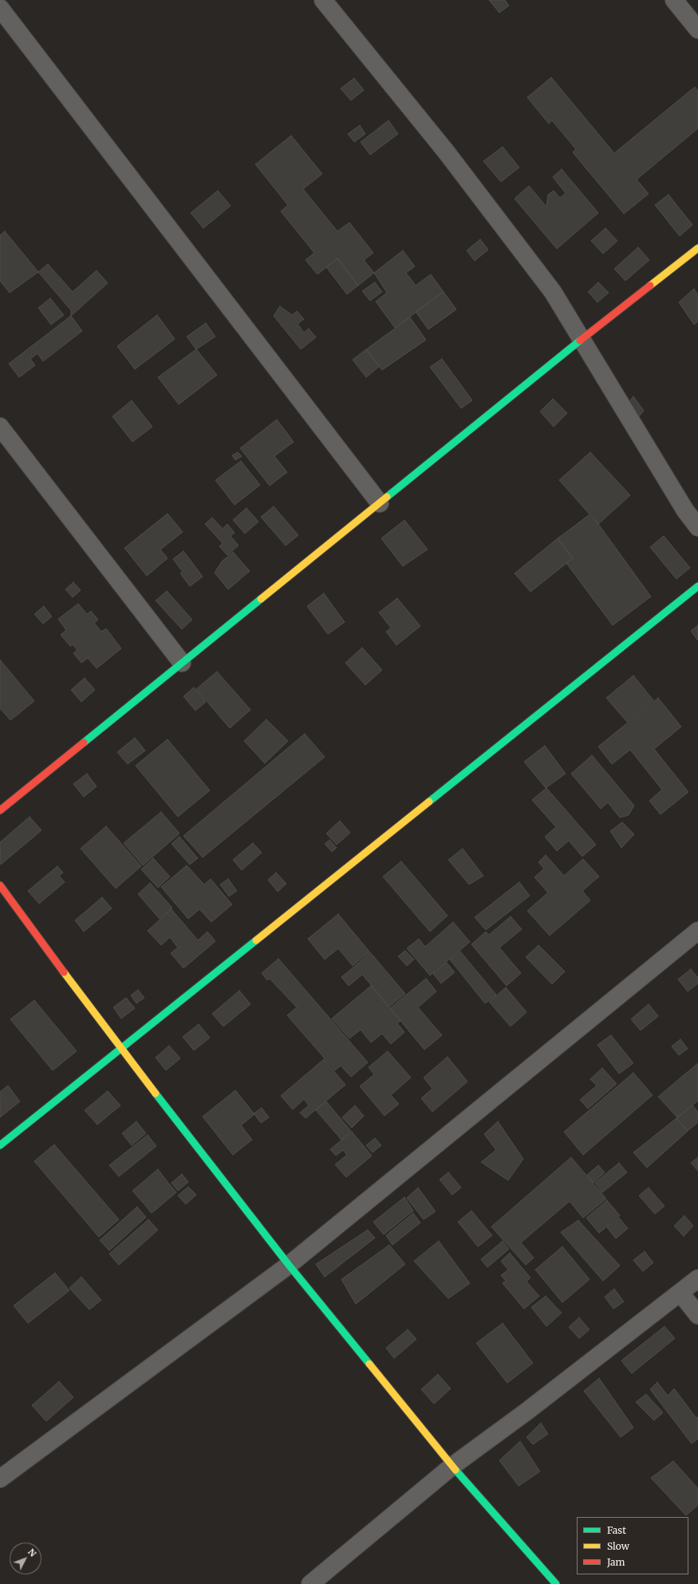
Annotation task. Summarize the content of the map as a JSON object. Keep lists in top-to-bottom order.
{
  "legend": ["Fast", "Slow", "Jam"],
  "north": "top right"
}
